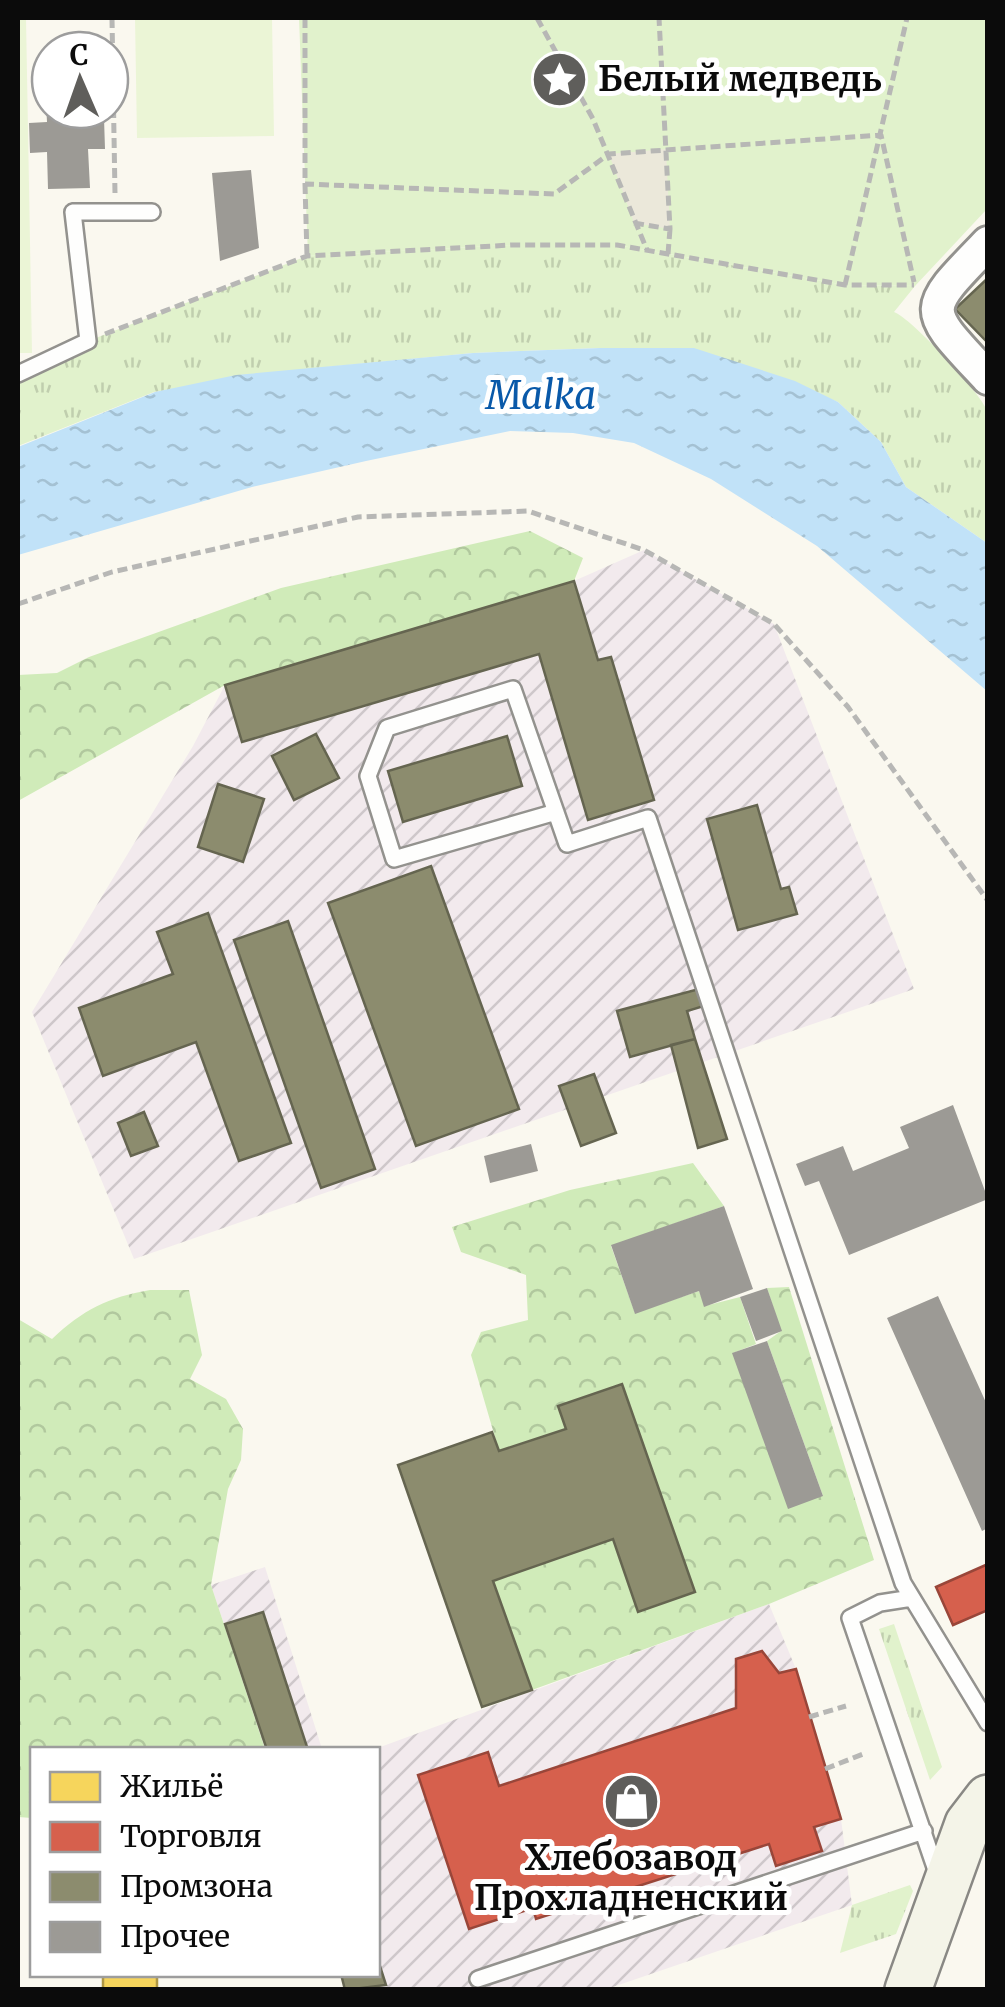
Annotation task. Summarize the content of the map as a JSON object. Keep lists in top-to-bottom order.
{
  "water": ["Malka"],
  "places": {
    "place": ["Белый медведь"],
    "shop": ["Хлебозавод Прохладненский"]
  },
  "legend": [
    "Жильё",
    "Торговля",
    "Промзона",
    "Прочее"
  ],
  "north": "top"
}
